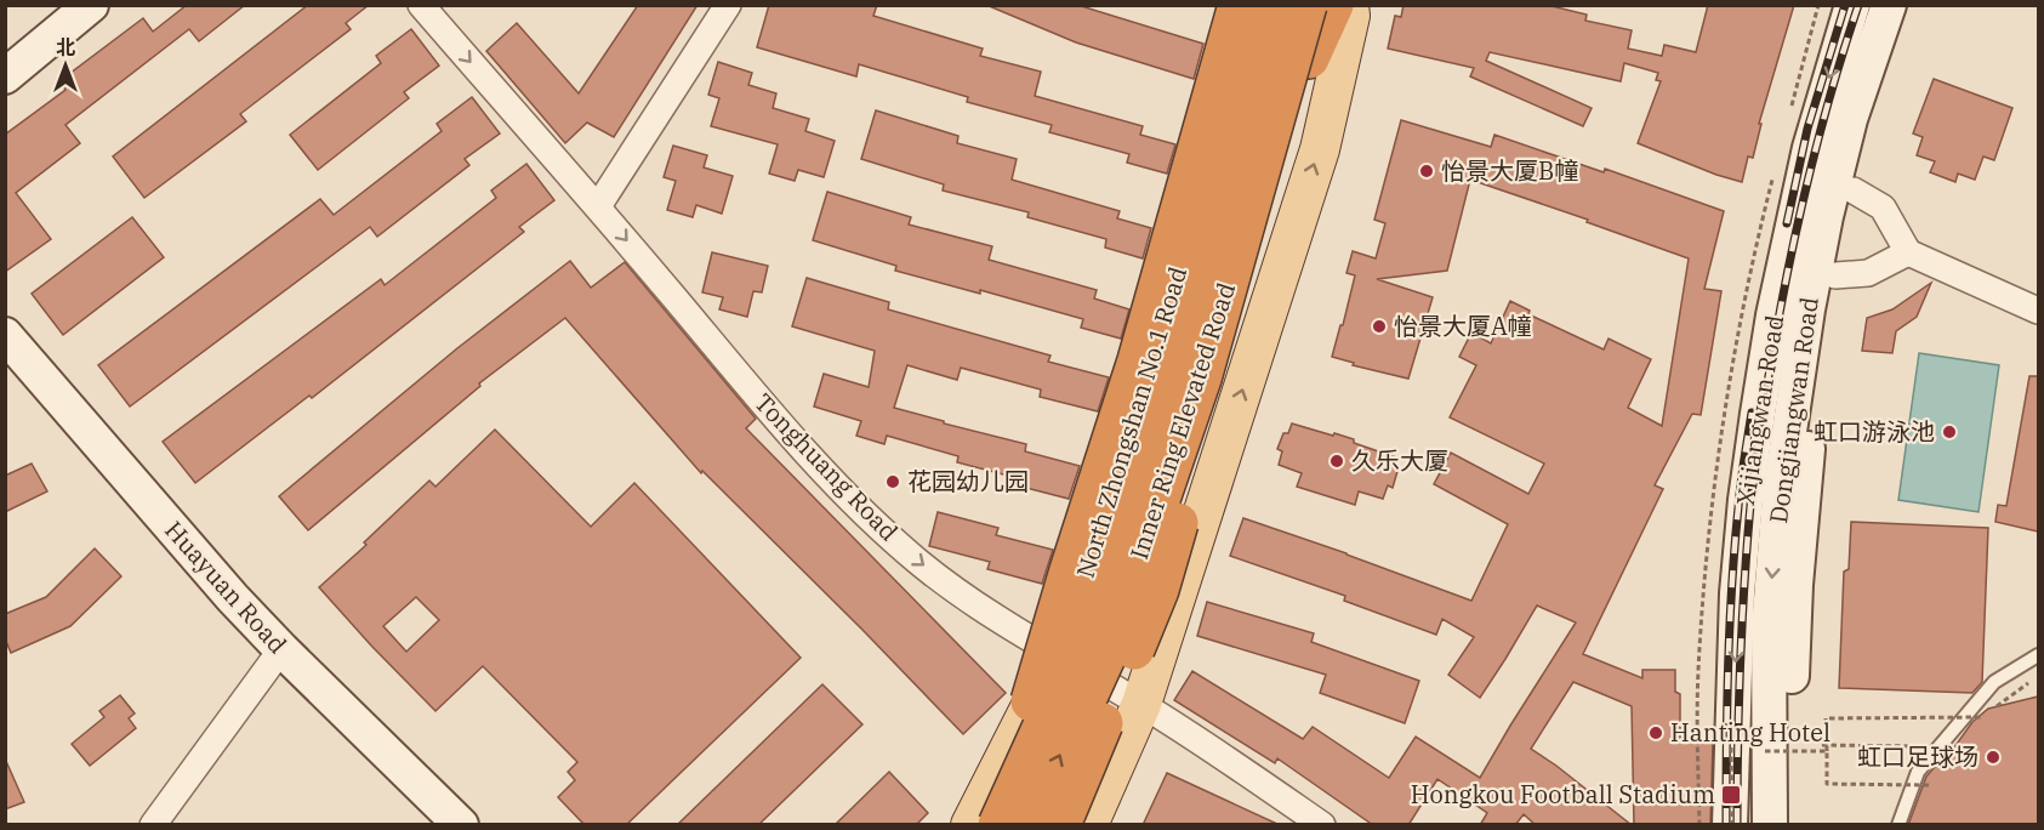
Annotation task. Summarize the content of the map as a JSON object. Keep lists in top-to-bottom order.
{
  "streets": {
    "highway": ["Inner Ring Elevated Road"],
    "main road": [
      "Xijiangwan Road",
      "Dongjiangwan Road",
      "North Zhongshan No.1 Road",
      "Huayuan Road"
    ],
    "street": ["Tonghuang Road"]
  },
  "crossings": [
    ["North Zhongshan No.1 Road", "Tonghuang Road"]
  ],
  "one_way": ["Xijiangwan Road", "Tonghuang Road"],
  "places": {
    "other": [
      "怡景大厦B幢",
      "怡景大厦A幢",
      "虹口游泳池",
      "久乐大厦",
      "花园幼儿园",
      "Hanting Hotel",
      "虹口足球场"
    ],
    "transit": ["Hongkou Football Stadium"]
  },
  "north": "top"
}
